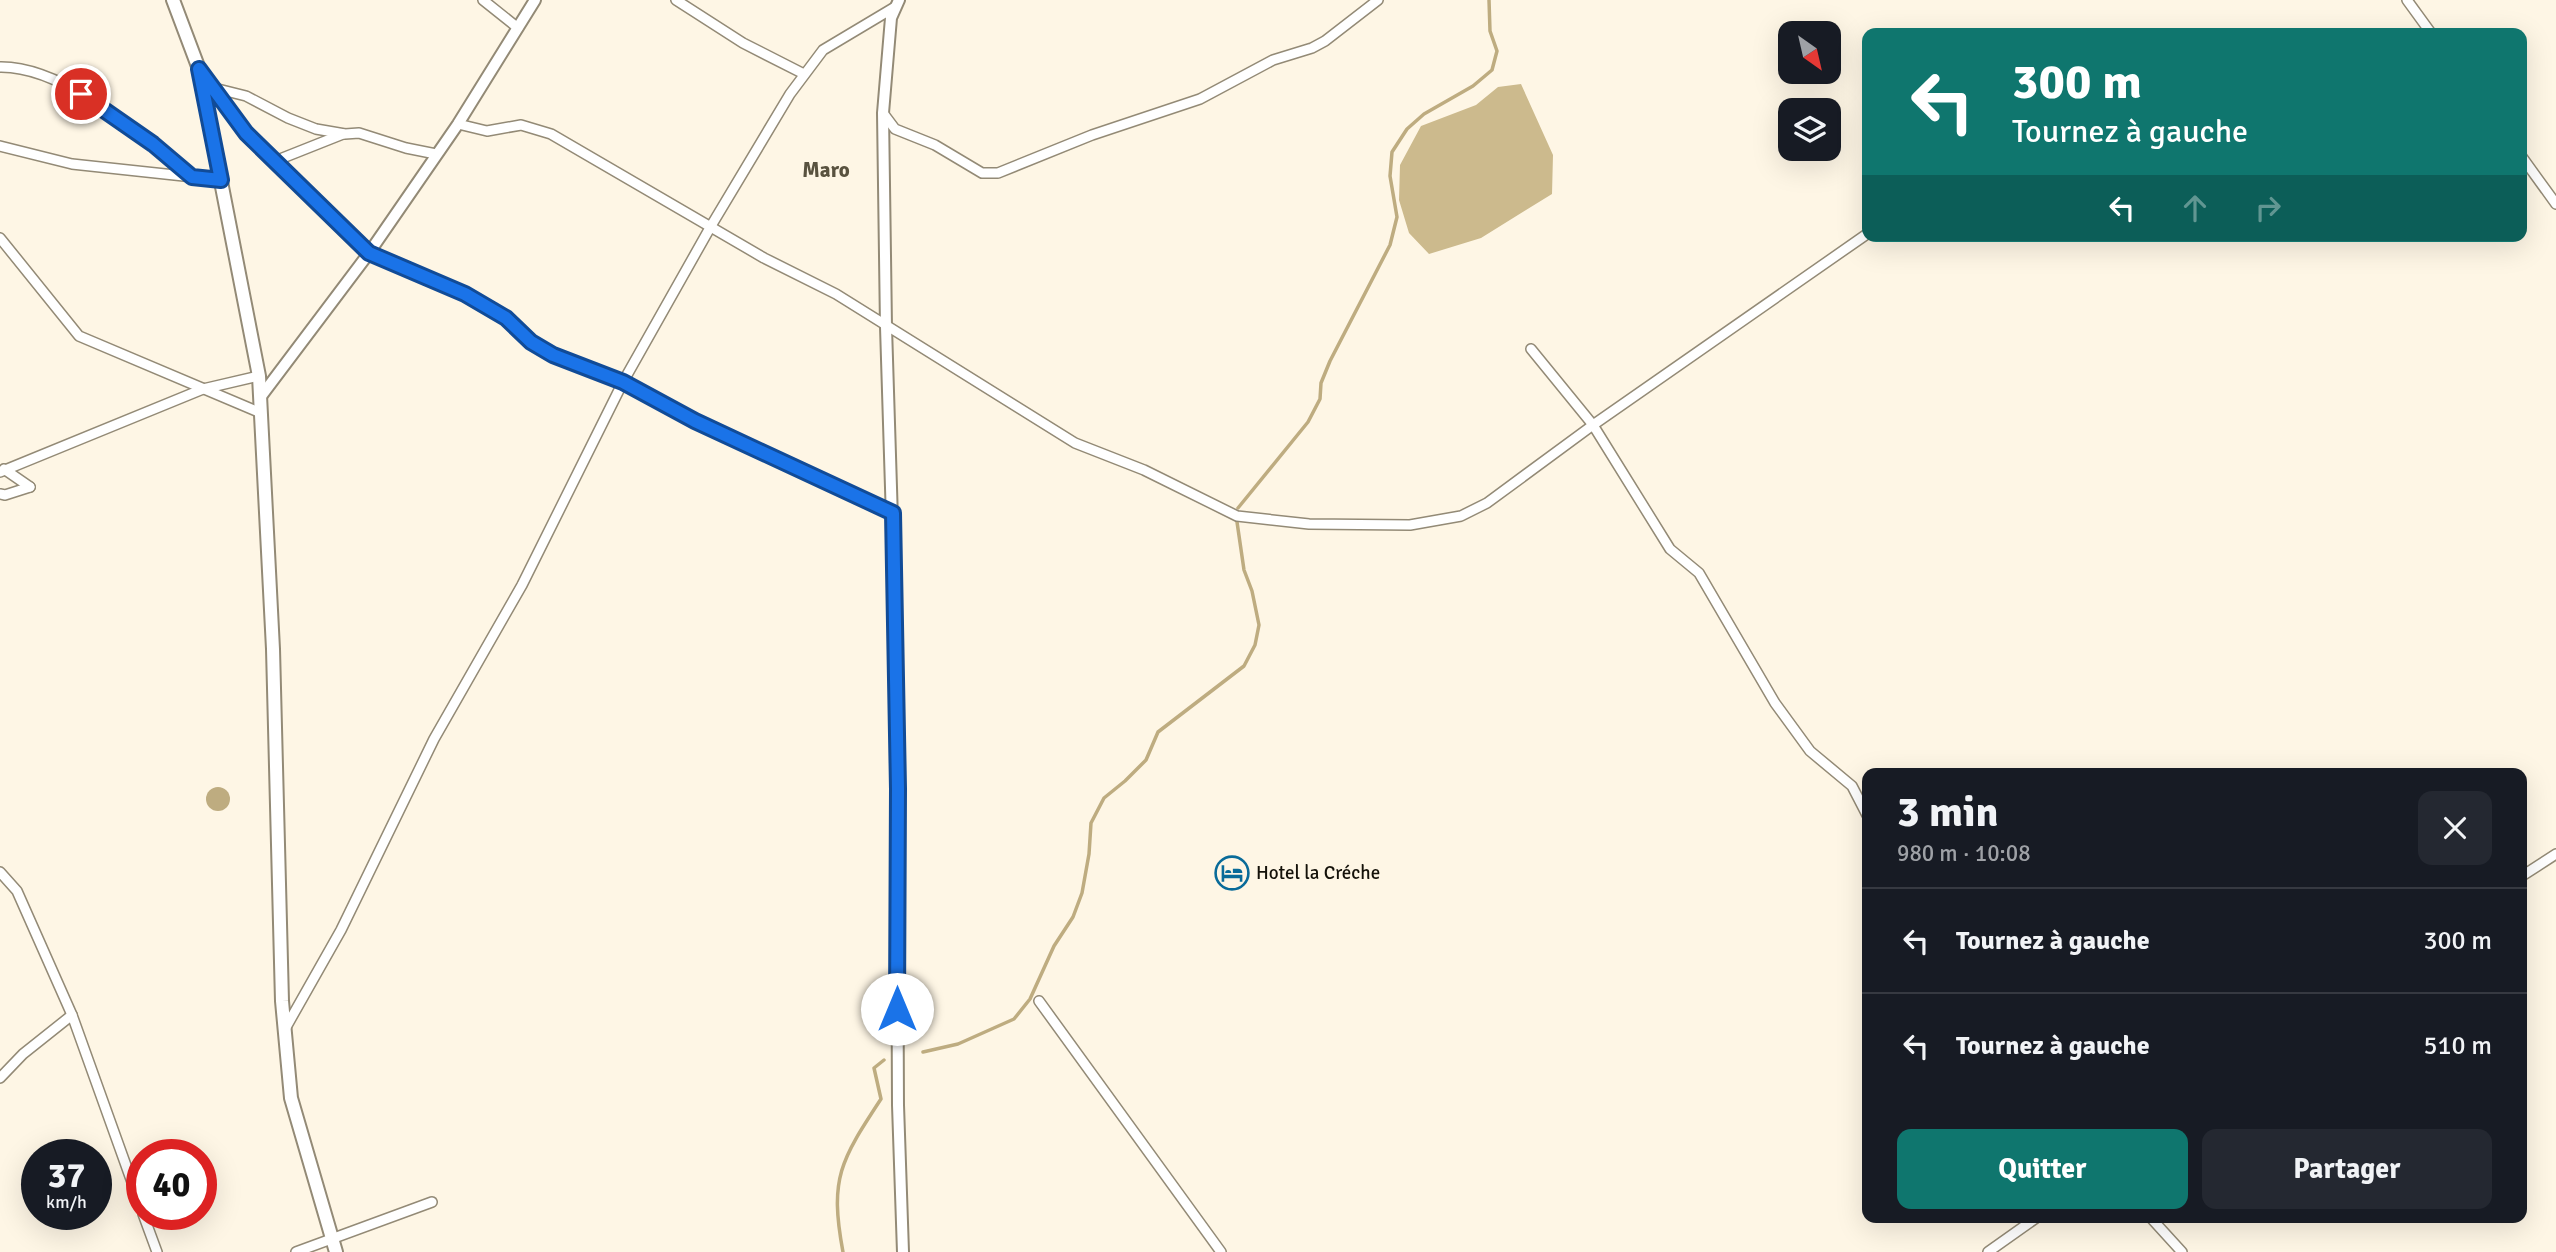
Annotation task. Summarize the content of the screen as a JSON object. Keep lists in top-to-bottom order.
{
  "districts": ["Maro"],
  "places": {
    "hotel": ["Hotel la Créche"]
  },
  "north": "bottom right",
  "page": {
    "turn": ["300 m", "Tournez à gauche"],
    "heading": ["3 min", "980 m · 10:08"],
    "list": [
      {
        "name": "Tournez à gauche",
        "value": "300 m"
      },
      {
        "name": "Tournez à gauche",
        "value": "510 m"
      }
    ],
    "buttons": ["Quitter", "Partager"],
    "speed": "37 km/h",
    "limit": "40"
  }
}
